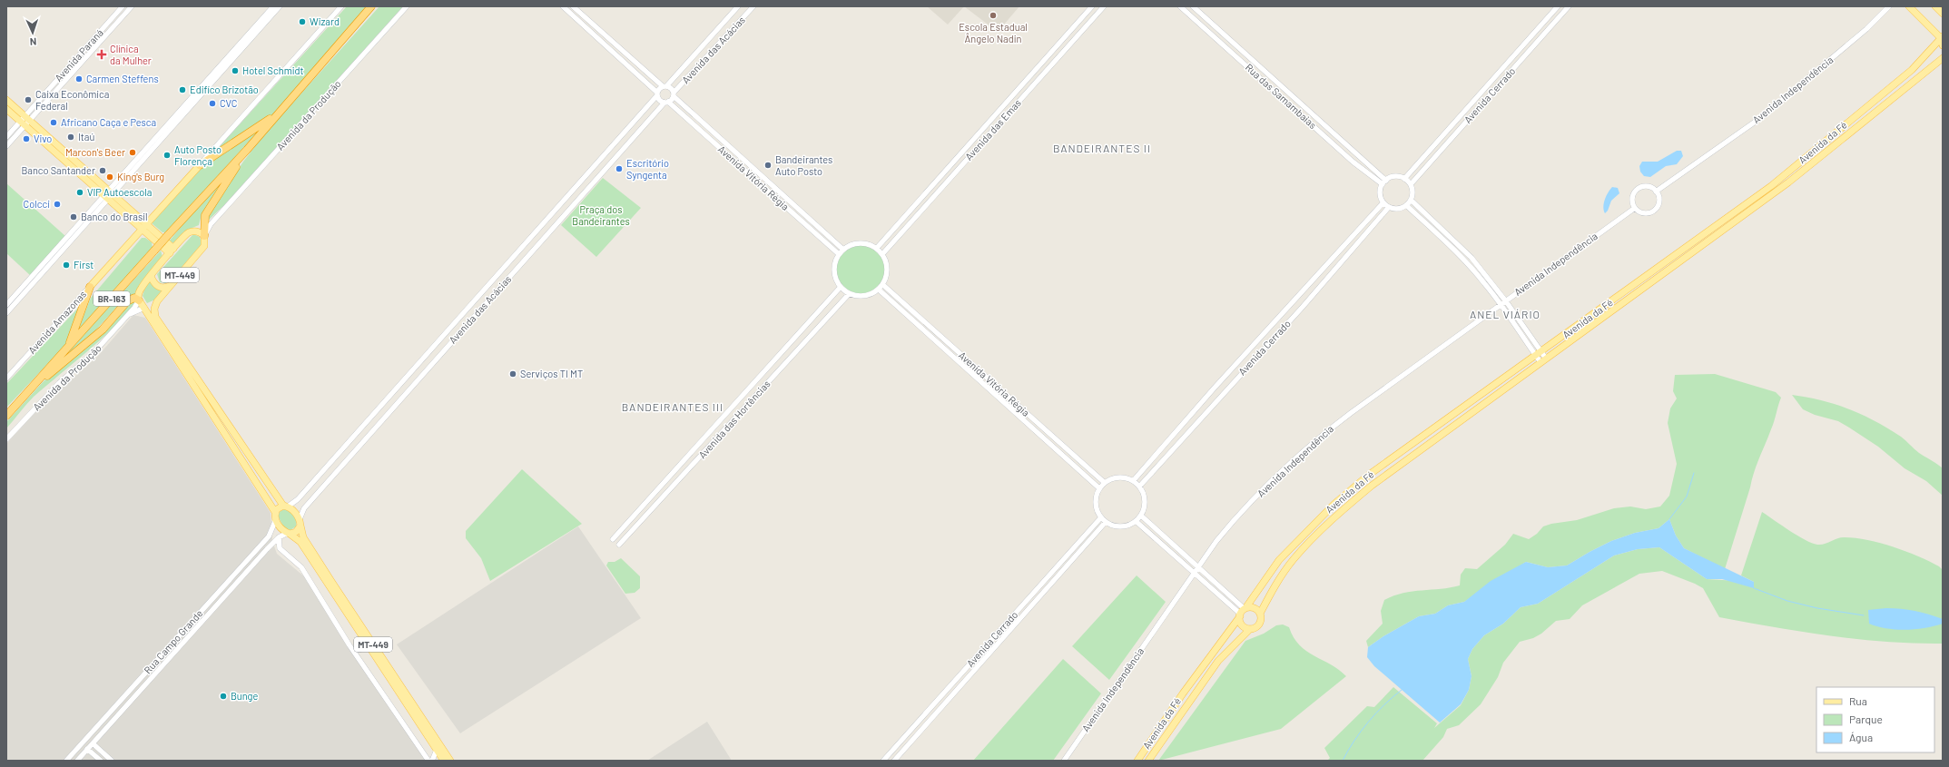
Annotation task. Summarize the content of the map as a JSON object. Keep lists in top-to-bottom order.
{
  "streets": {
    "highway": ["BR-163"],
    "main road": ["Avenida da Fé", "MT-449", "Avenida Amazonas"],
    "street": [
      "Avenida das Acácias",
      "Avenida Paraná",
      "Avenida Independência",
      "Avenida Cerrado",
      "Rua das Samambaias",
      "Avenida da Produção",
      "Avenida das Emas",
      "Avenida Vitória Régia",
      "Avenida das Hortências",
      "Rua Campo Grande"
    ]
  },
  "crossings": [
    ["Avenida das Acácias", "Avenida Vitória Régia"],
    ["Avenida das Acácias", "MT-449"],
    ["Avenida das Acácias", "Rua Campo Grande"],
    ["Avenida Cerrado", "Rua das Samambaias"],
    ["Avenida Cerrado", "Avenida Vitória Régia"],
    ["Avenida da Produção", "MT-449"],
    ["Avenida das Emas", "Avenida Vitória Régia"],
    ["Avenida das Emas", "Avenida das Hortências"],
    ["Avenida Vitória Régia", "Avenida das Hortências"],
    ["MT-449", "Rua Campo Grande"]
  ],
  "districts": ["BANDEIRANTES II", "ANEL VIÁRIO", "BANDEIRANTES III"],
  "parks": ["Praça dos Bandeirantes"],
  "places": {
    "other": [
      "Escola Estadual Ângelo Nadin",
      "Wizard",
      "Hotel Schmidt",
      "Carmen Steffens",
      "Edifíco Brizotão",
      "Caixa Econômica Federal",
      "CVC",
      "Africano Caça e Pesca",
      "Itaú",
      "Vivo",
      "Marcon's Beer",
      "Auto Posto Florença",
      "Bandeirantes Auto Posto",
      "Escritório Syngenta",
      "Banco Santander",
      "King's Burg",
      "VIP Autoescola",
      "Colcci",
      "Banco do Brasil",
      "First",
      "Serviços TI MT",
      "Bunge"
    ],
    "health": ["Clínica da Mulher"]
  },
  "legend": ["Rua", "Parque", "Água"],
  "north": "bottom"
}
